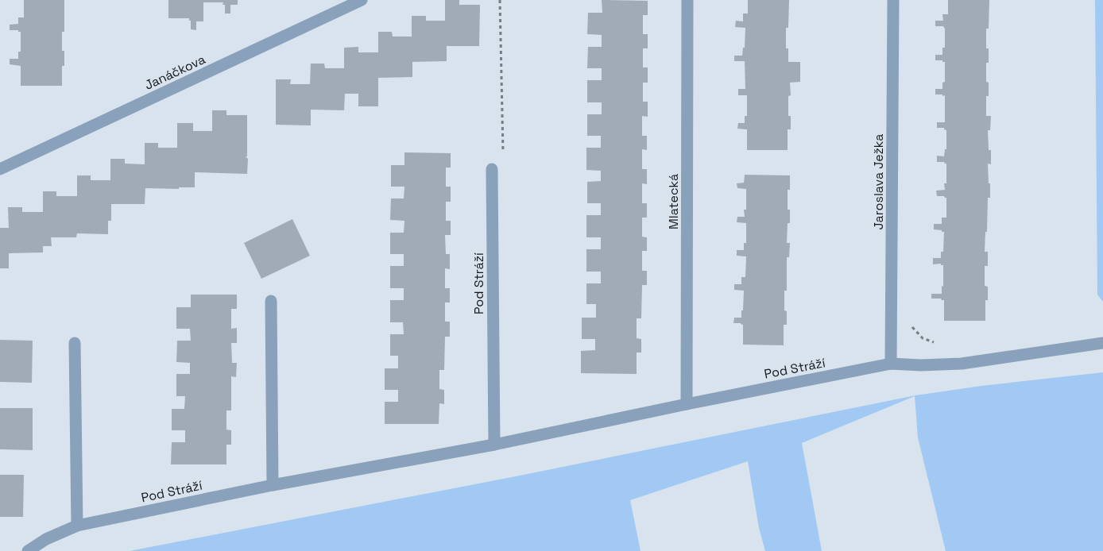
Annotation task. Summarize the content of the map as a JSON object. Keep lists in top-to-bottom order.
{
  "streets": {
    "street": [
      "Janáčkova",
      "Jaroslava Ježka",
      "Mlatecká",
      "Pod Stráží"
    ]
  },
  "crossings": [
    ["Jaroslava Ježka", "Pod Stráží"],
    ["Mlatecká", "Pod Stráží"]
  ]
}
